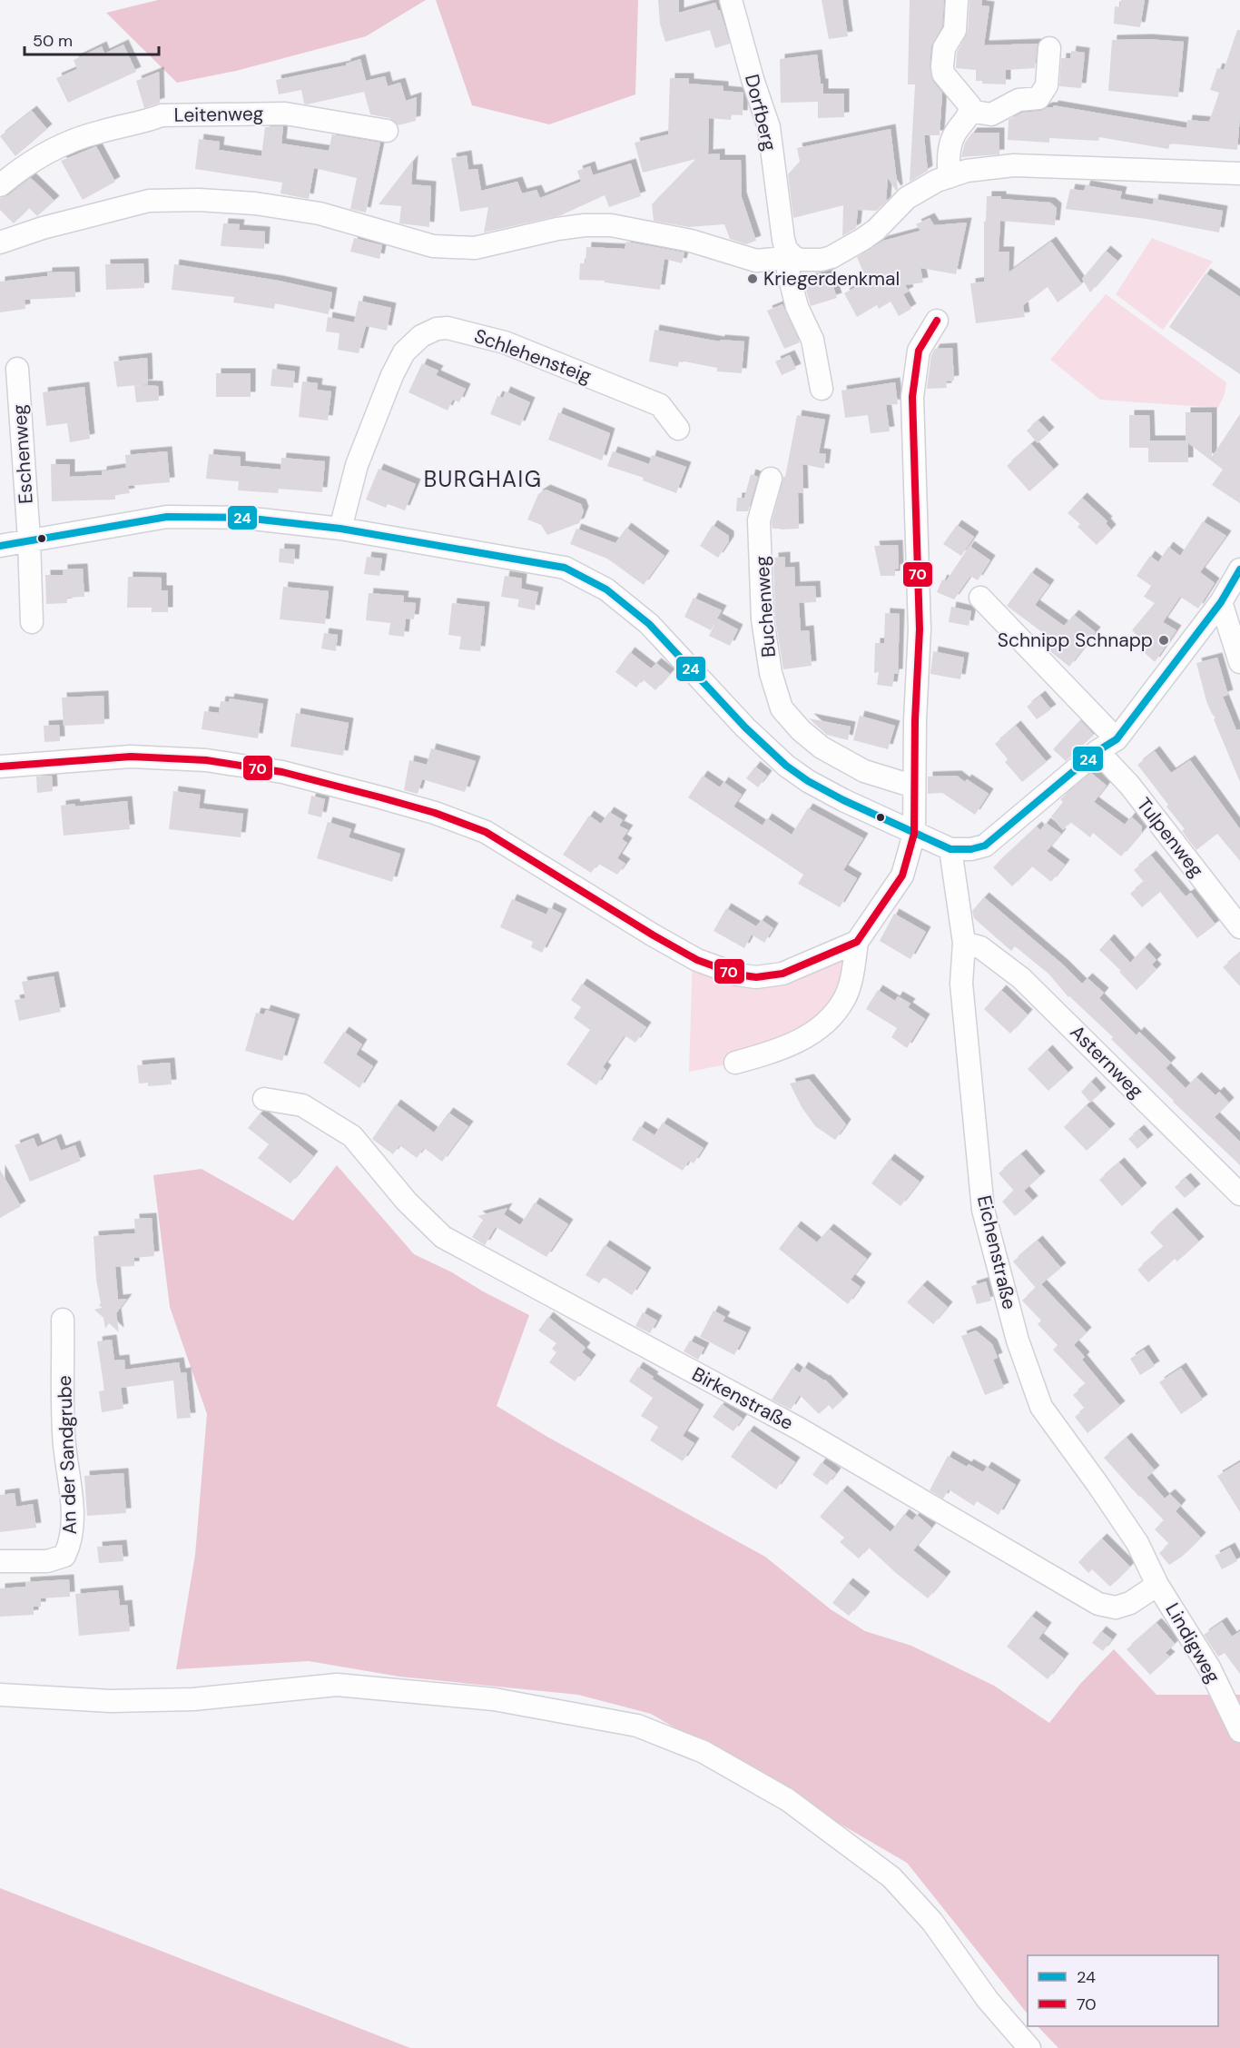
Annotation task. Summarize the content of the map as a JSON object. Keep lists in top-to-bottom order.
{
  "streets": {
    "street": [
      "Dorfberg",
      "Leitenweg",
      "Schlehensteig",
      "Eschenweg",
      "Buchenweg",
      "Tulpenweg",
      "Asternweg",
      "Eichenstraße",
      "Birkenstraße",
      "An der Sandgrube",
      "Lindigweg"
    ]
  },
  "crossings": [
    ["Asternweg", "Eichenstraße"],
    ["Eichenstraße", "Birkenstraße"],
    ["Eichenstraße", "Lindigweg"],
    ["Birkenstraße", "Lindigweg"]
  ],
  "districts": ["BURGHAIG"],
  "places": ["Kriegerdenkmal", "Schnipp Schnapp"],
  "lines": ["transit line 70", "transit line 24"],
  "legend": ["24", "70"],
  "scale_bar": "50 m"
}
